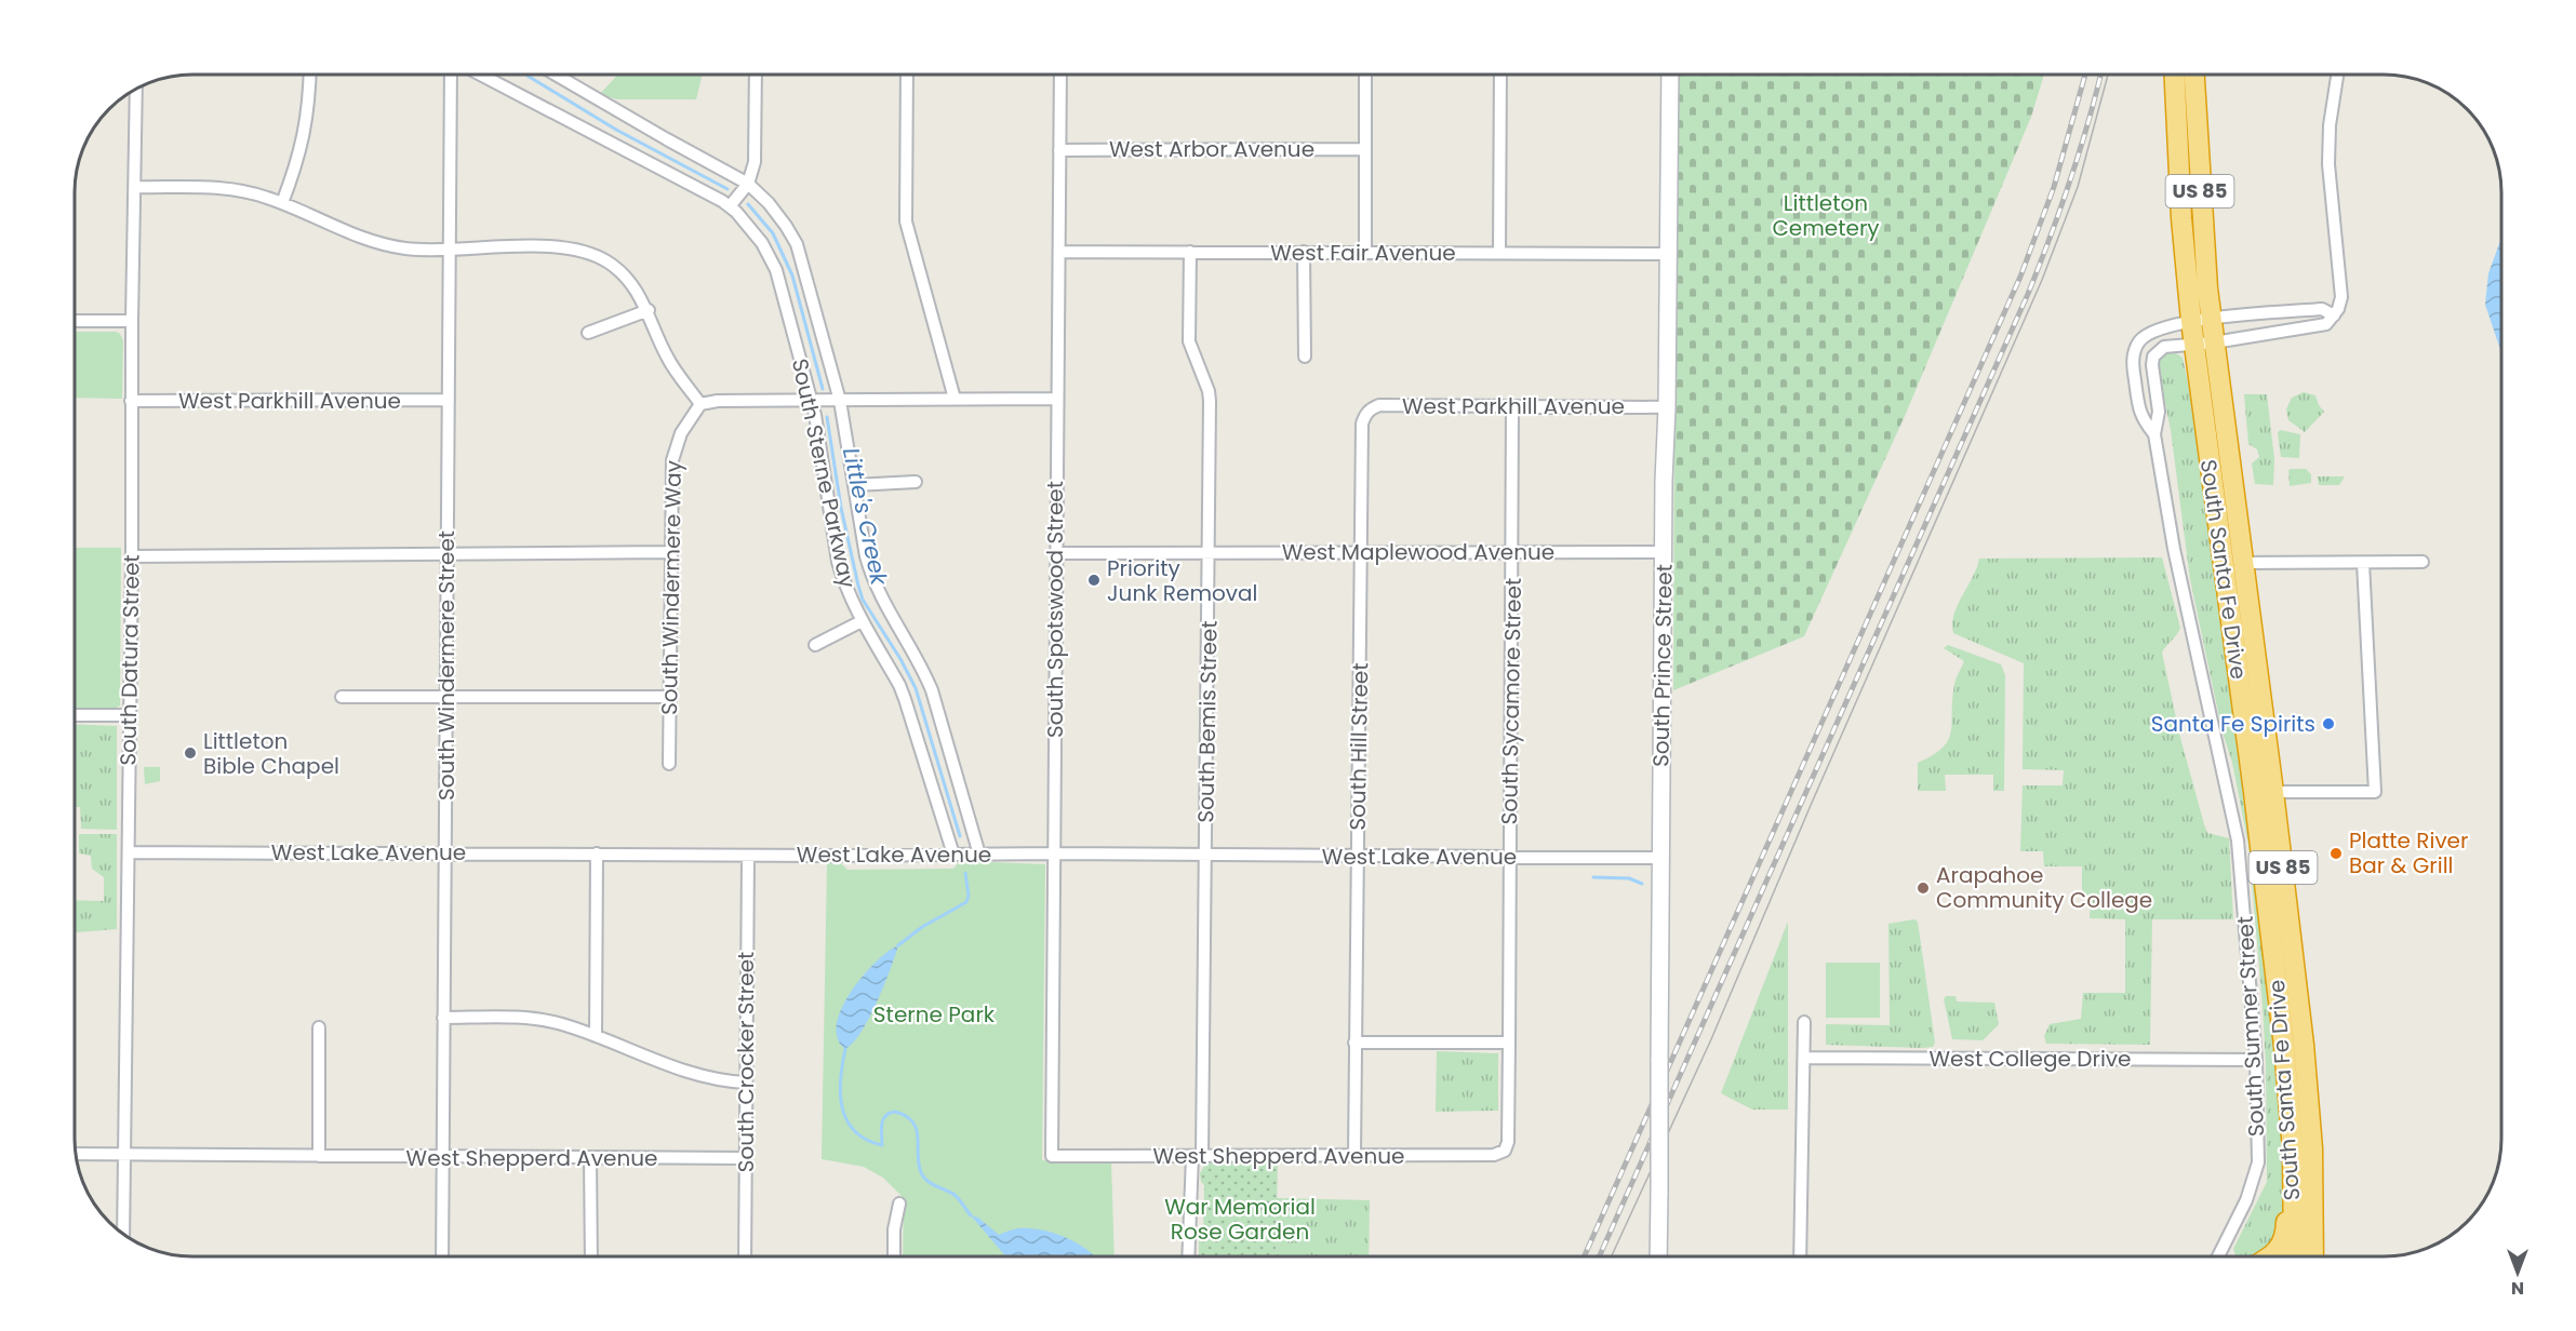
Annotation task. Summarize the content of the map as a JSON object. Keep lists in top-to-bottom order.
{
  "streets": {
    "highway": ["US 85", "South Santa Fe Drive"],
    "street": [
      "West Arbor Avenue",
      "West Fair Avenue",
      "West Parkhill Avenue",
      "South Sterne Parkway",
      "West Maplewood Avenue",
      "South Windermere Way",
      "South Spotswood Street",
      "South Datura Street",
      "South Windermere Street",
      "South Prince Street",
      "South Sycamore Street",
      "South Bemis Street",
      "South Hill Street",
      "West Lake Avenue",
      "South Sumner Street",
      "West College Drive",
      "South Crocker Street",
      "West Shepperd Avenue"
    ]
  },
  "crossings": [
    ["West Arbor Avenue", "South Spotswood Street"],
    ["West Fair Avenue", "South Spotswood Street"],
    ["West Fair Avenue", "South Prince Street"],
    ["West Fair Avenue", "South Bemis Street"],
    ["West Parkhill Avenue", "South Datura Street"],
    ["West Parkhill Avenue", "South Windermere Street"],
    ["West Parkhill Avenue", "South Prince Street"],
    ["West Parkhill Avenue", "South Sycamore Street"],
    ["West Parkhill Avenue", "South Hill Street"],
    ["South Sterne Parkway", "West Lake Avenue"],
    ["West Maplewood Avenue", "South Spotswood Street"],
    ["West Maplewood Avenue", "South Prince Street"],
    ["West Maplewood Avenue", "South Sycamore Street"],
    ["West Maplewood Avenue", "South Bemis Street"],
    ["West Maplewood Avenue", "South Hill Street"],
    ["South Santa Fe Drive", "South Sumner Street"],
    ["South Spotswood Street", "West Lake Avenue"],
    ["South Spotswood Street", "West Shepperd Avenue"],
    ["South Datura Street", "West Lake Avenue"],
    ["South Datura Street", "West Shepperd Avenue"],
    ["South Windermere Street", "West Lake Avenue"],
    ["South Windermere Street", "West Shepperd Avenue"],
    ["South Prince Street", "West Lake Avenue"],
    ["South Sycamore Street", "West Lake Avenue"],
    ["South Sycamore Street", "West Shepperd Avenue"],
    ["South Bemis Street", "West Lake Avenue"],
    ["South Bemis Street", "West Shepperd Avenue"],
    ["South Hill Street", "West Lake Avenue"],
    ["South Hill Street", "West Shepperd Avenue"],
    ["West Lake Avenue", "South Crocker Street"],
    ["South Sumner Street", "West College Drive"],
    ["South Crocker Street", "West Shepperd Avenue"]
  ],
  "water": ["Little's Creek"],
  "parks": ["Littleton Cemetery", "Sterne Park", "War Memorial Rose Garden"],
  "places": [
    "Priority Junk Removal",
    "Santa Fe Spirits",
    "Littleton Bible Chapel",
    "Platte River Bar & Grill",
    "Arapahoe Community College"
  ],
  "north": "bottom"
}
